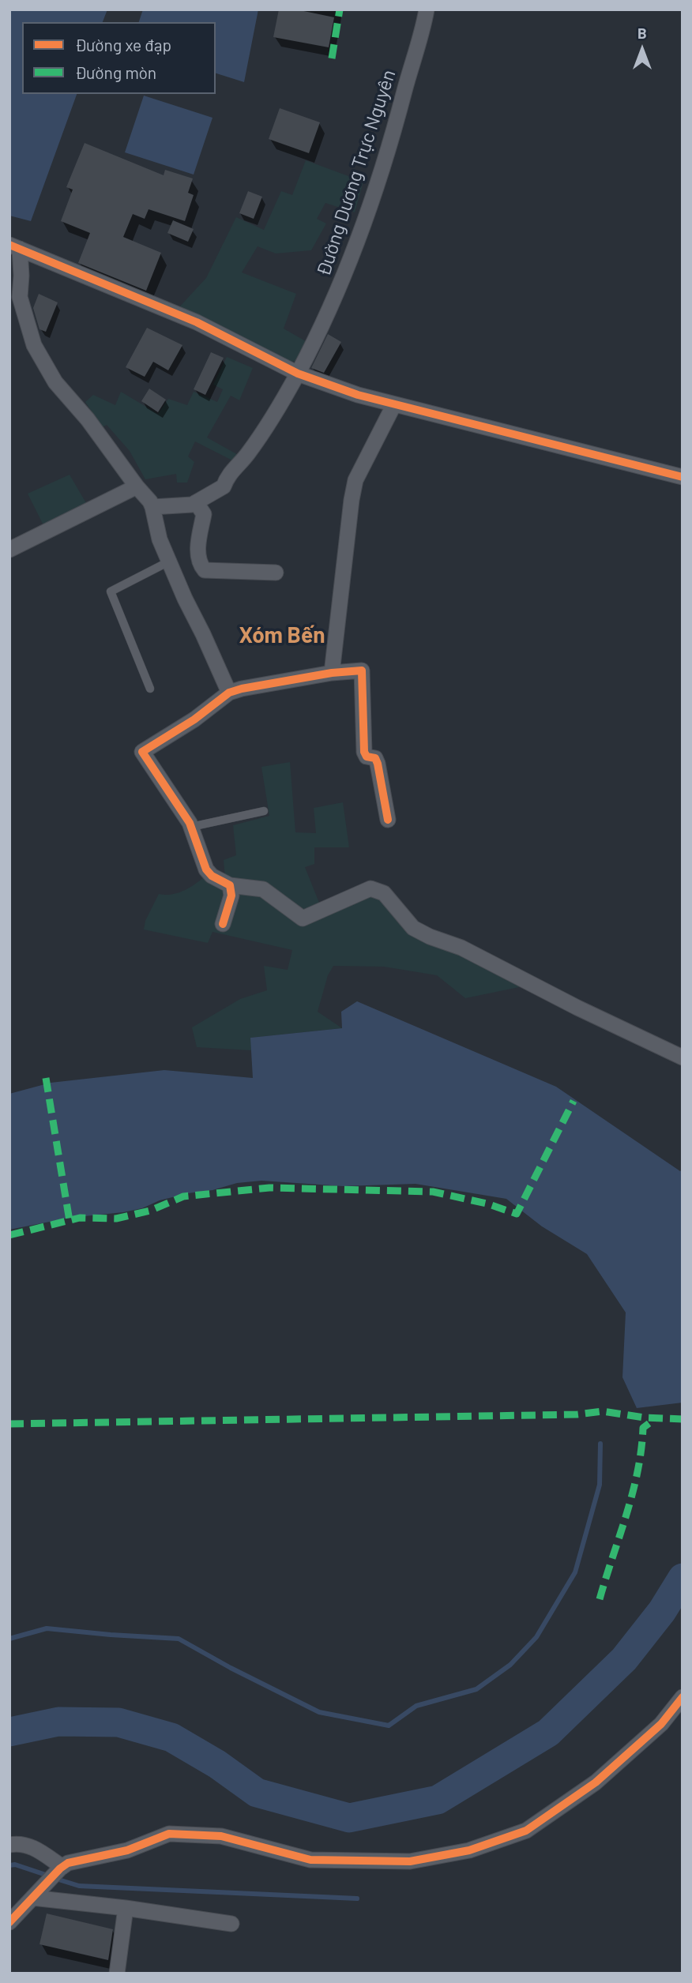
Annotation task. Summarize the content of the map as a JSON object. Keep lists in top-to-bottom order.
{
  "streets": {
    "street": ["Đường Dương Trực Nguyên"]
  },
  "districts": ["Xóm Bến"],
  "legend": ["Đường xe đạp", "Đường mòn"],
  "north": "top"
}
